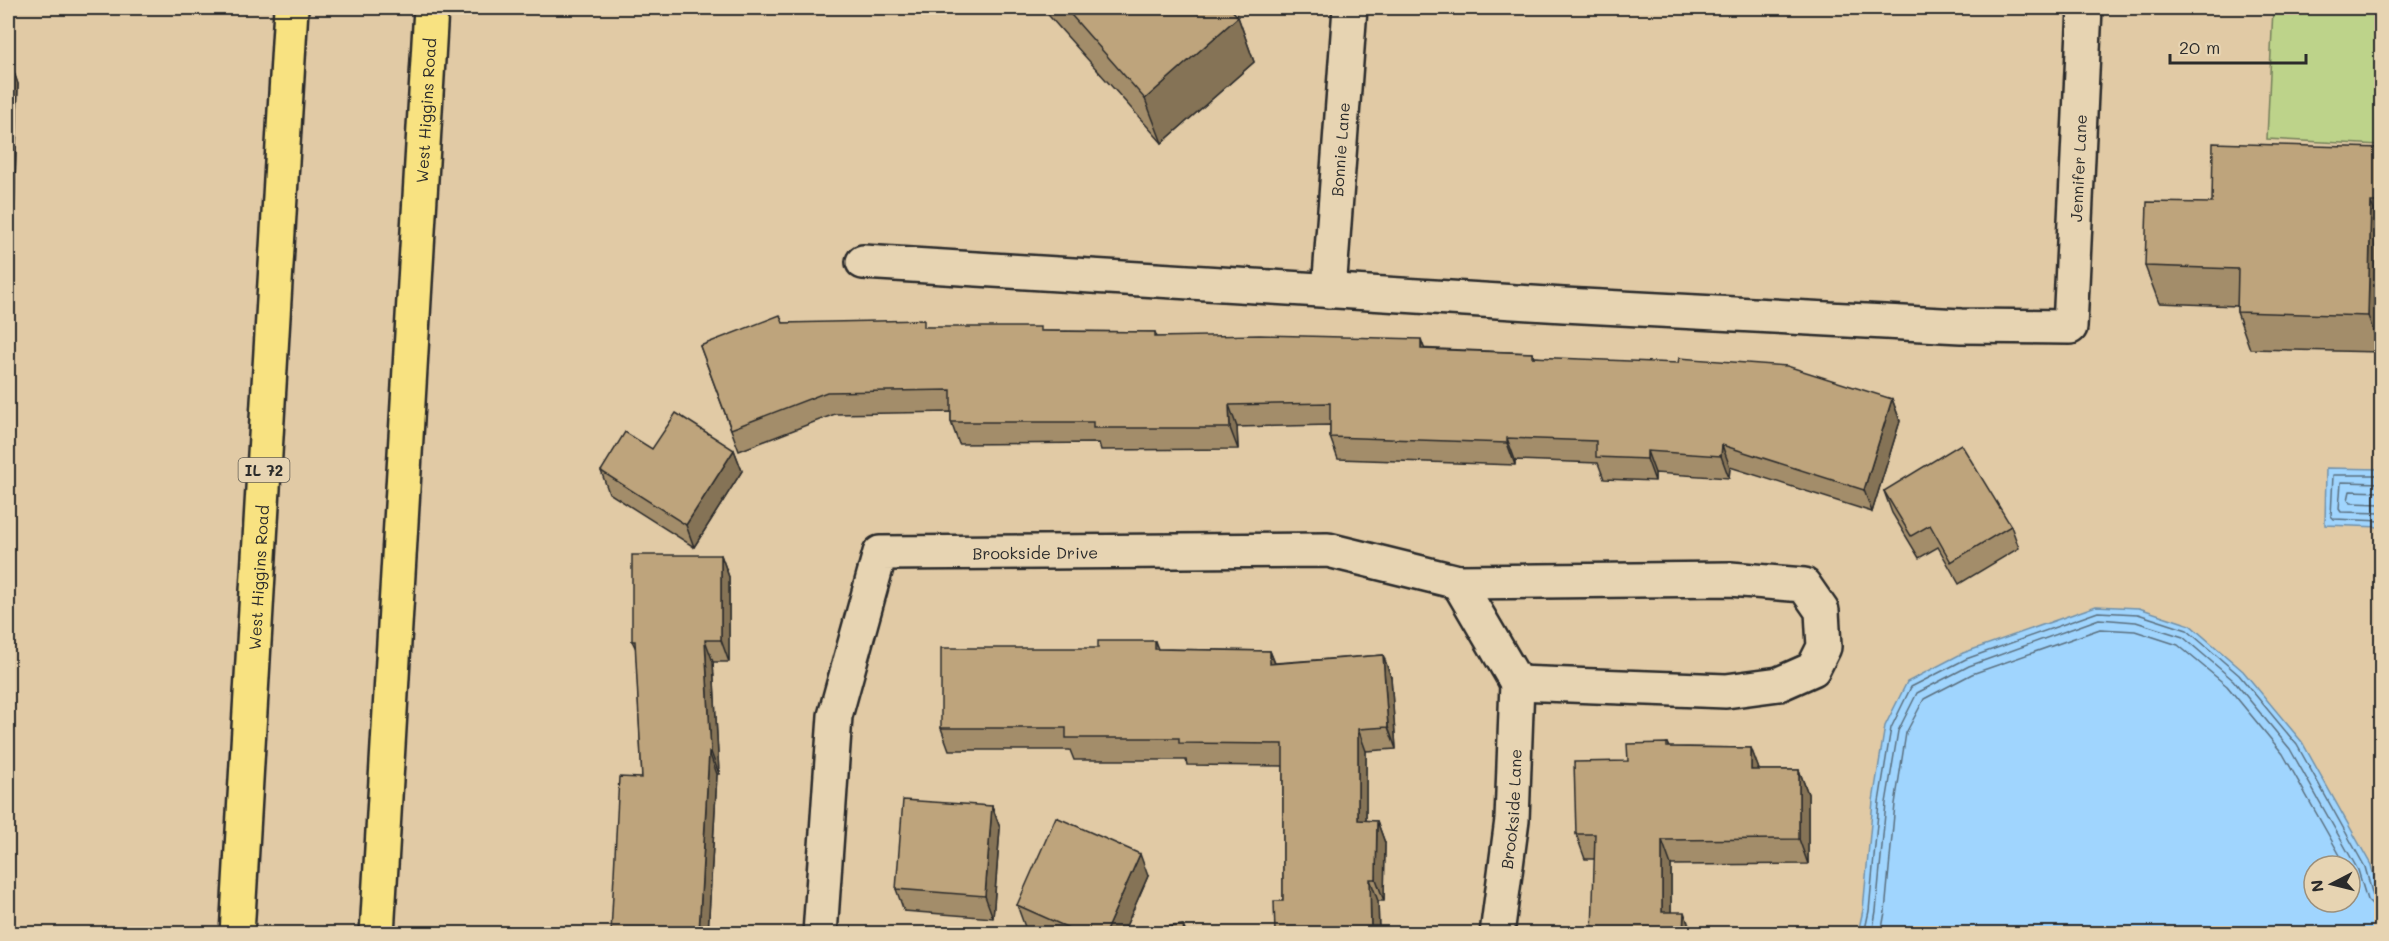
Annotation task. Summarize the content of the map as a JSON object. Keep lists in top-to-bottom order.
{
  "streets": {
    "main road": ["West Higgins Road", "IL 72"],
    "street": [
      "Bonnie Lane",
      "Jennifer Lane",
      "Brookside Drive",
      "Brookside Lane"
    ]
  },
  "crossings": [
    ["Bonnie Lane", "Jennifer Lane"]
  ],
  "scale_bar": "20 m",
  "north": "left"
}
